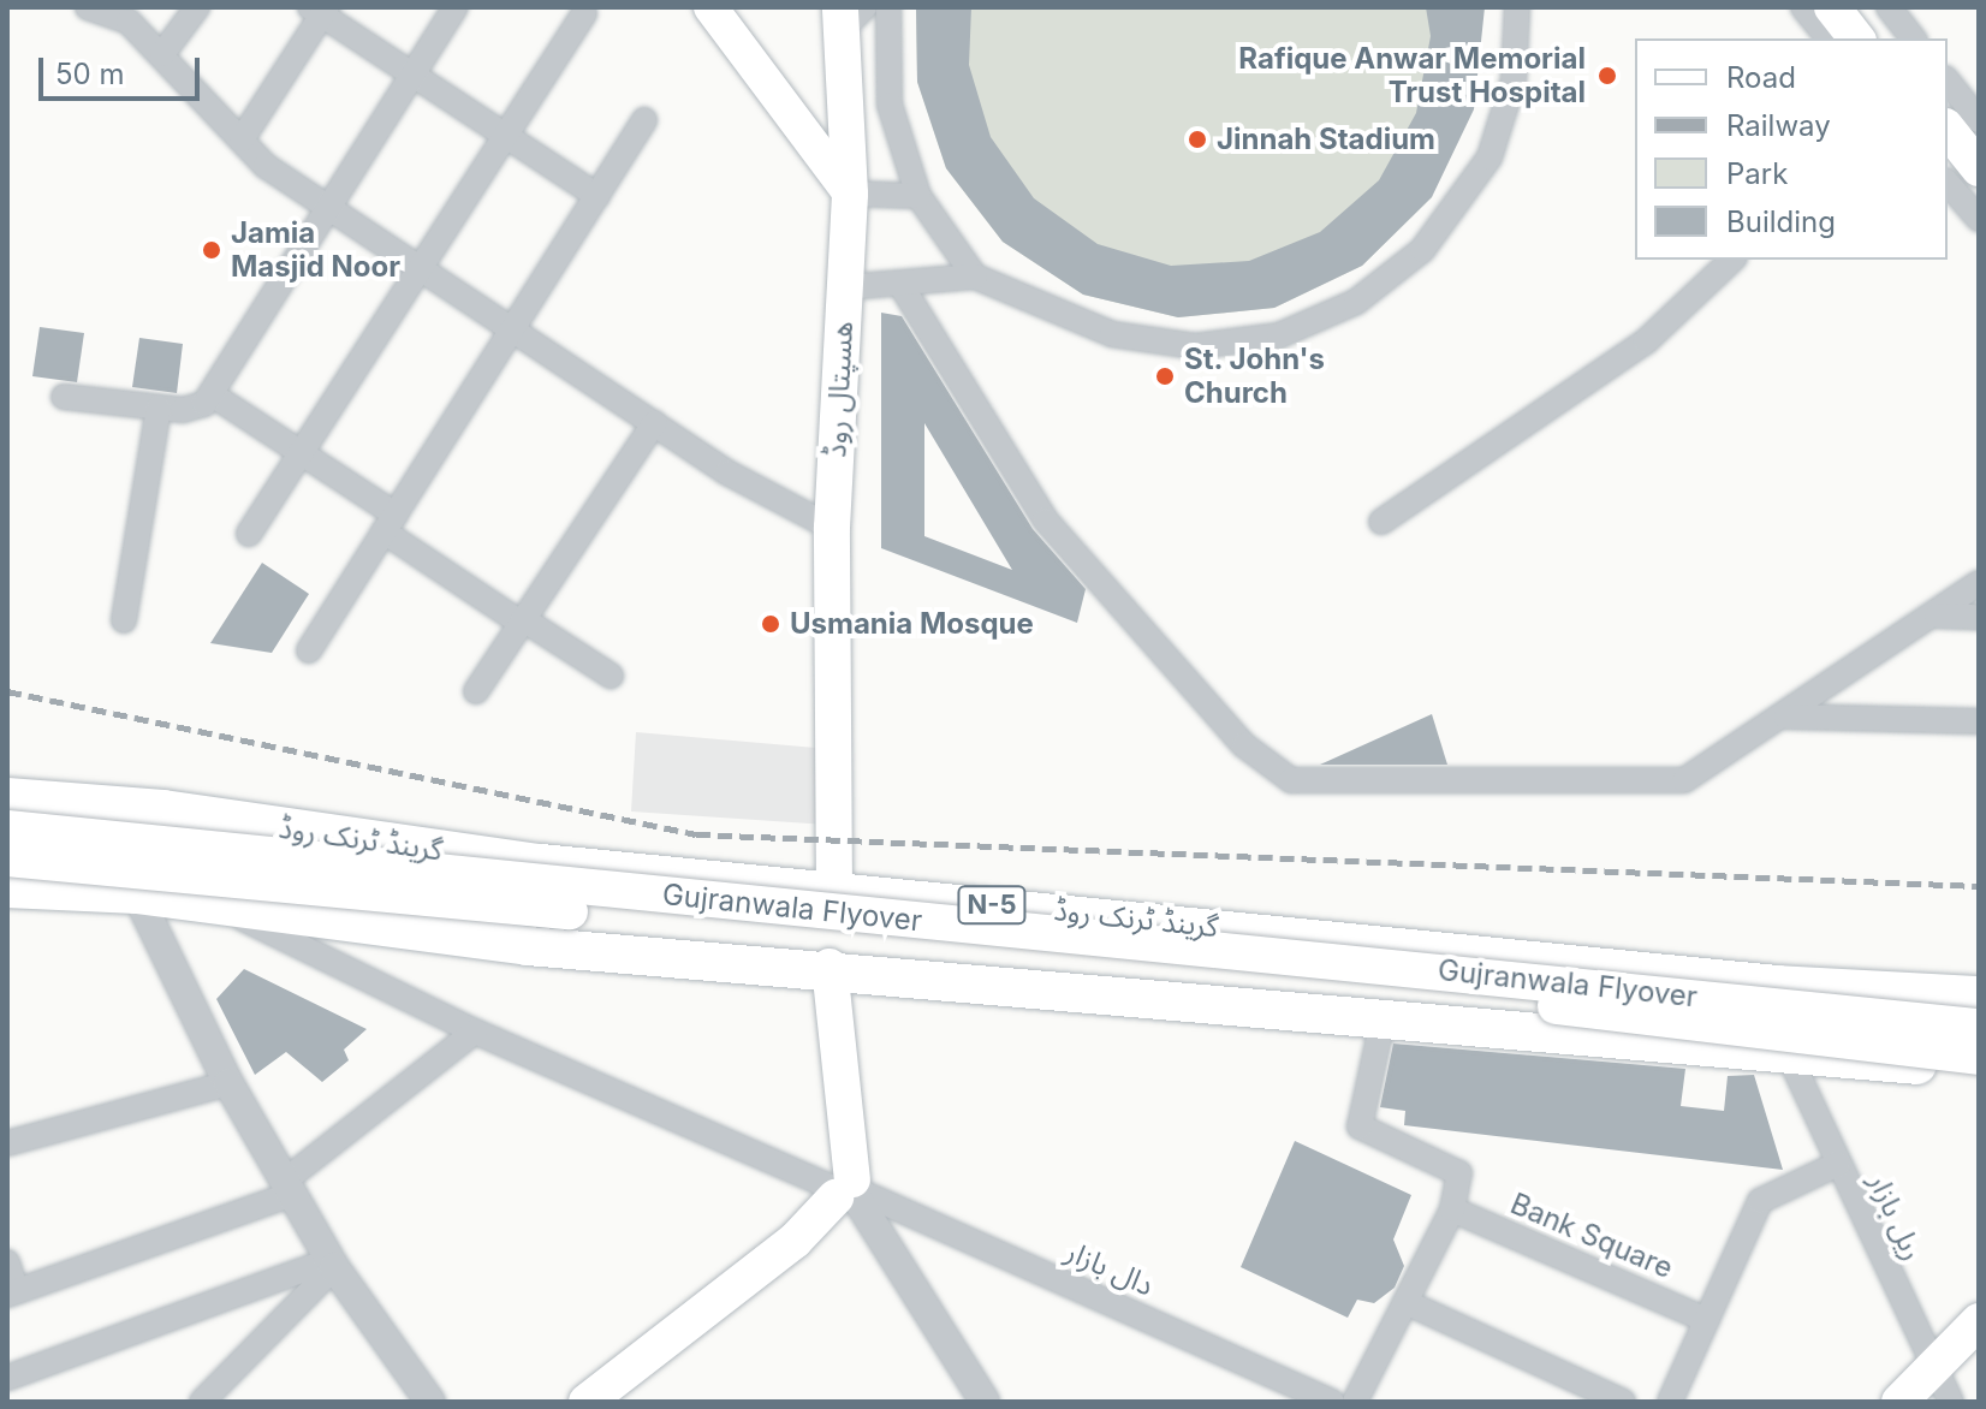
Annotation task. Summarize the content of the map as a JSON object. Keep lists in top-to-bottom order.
{
  "streets": {
    "highway": ["گرینڈ ٹرنک روڈ", "N-5"],
    "main road": ["ھسپتال روڈ", "Gujranwala Flyover"],
    "street": ["ریل بازار", "Bank Square", "دال بازار"]
  },
  "crossings": [
    ["ھسپتال روڈ", "گرینڈ ٹرنک روڈ"]
  ],
  "places": [
    "Rafique Anwar Memorial Trust Hospital",
    "Jinnah Stadium",
    "Jamia Masjid Noor",
    "St. John's Church",
    "Usmania Mosque"
  ],
  "legend": [
    "Road",
    "Railway",
    "Park",
    "Building"
  ],
  "scale_bar": "50 m"
}
